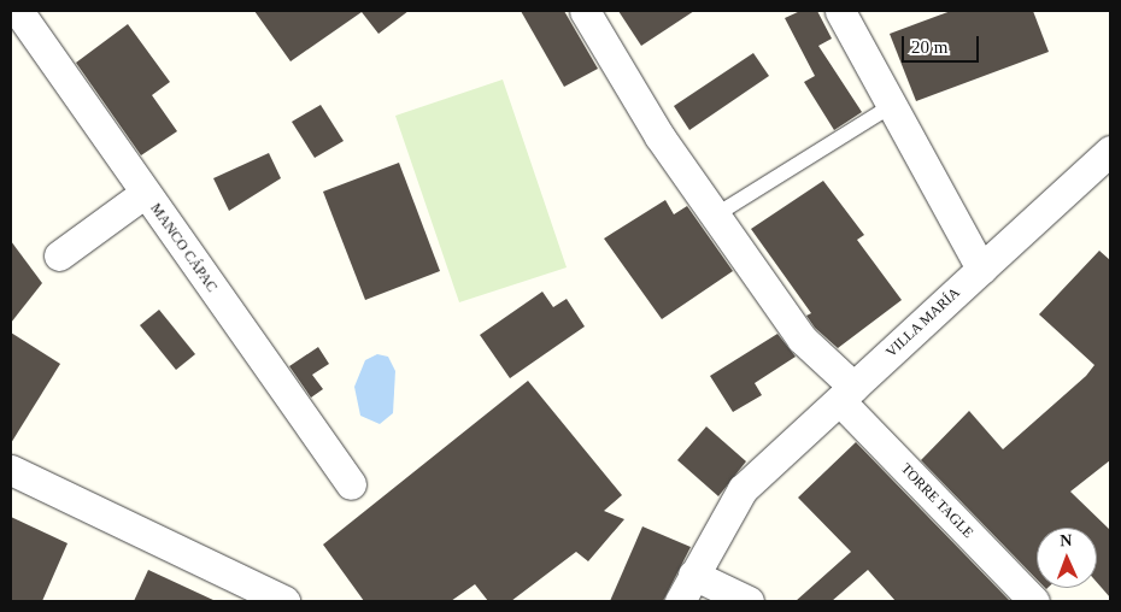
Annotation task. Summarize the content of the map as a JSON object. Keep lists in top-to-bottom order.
{
  "streets": {
    "street": ["MANCO CÁPAC", "VILLA MARÍA", "TORRE TAGLE"]
  },
  "crossings": [
    ["VILLA MARÍA", "TORRE TAGLE"]
  ],
  "scale_bar": "20 m",
  "north": "top"
}
